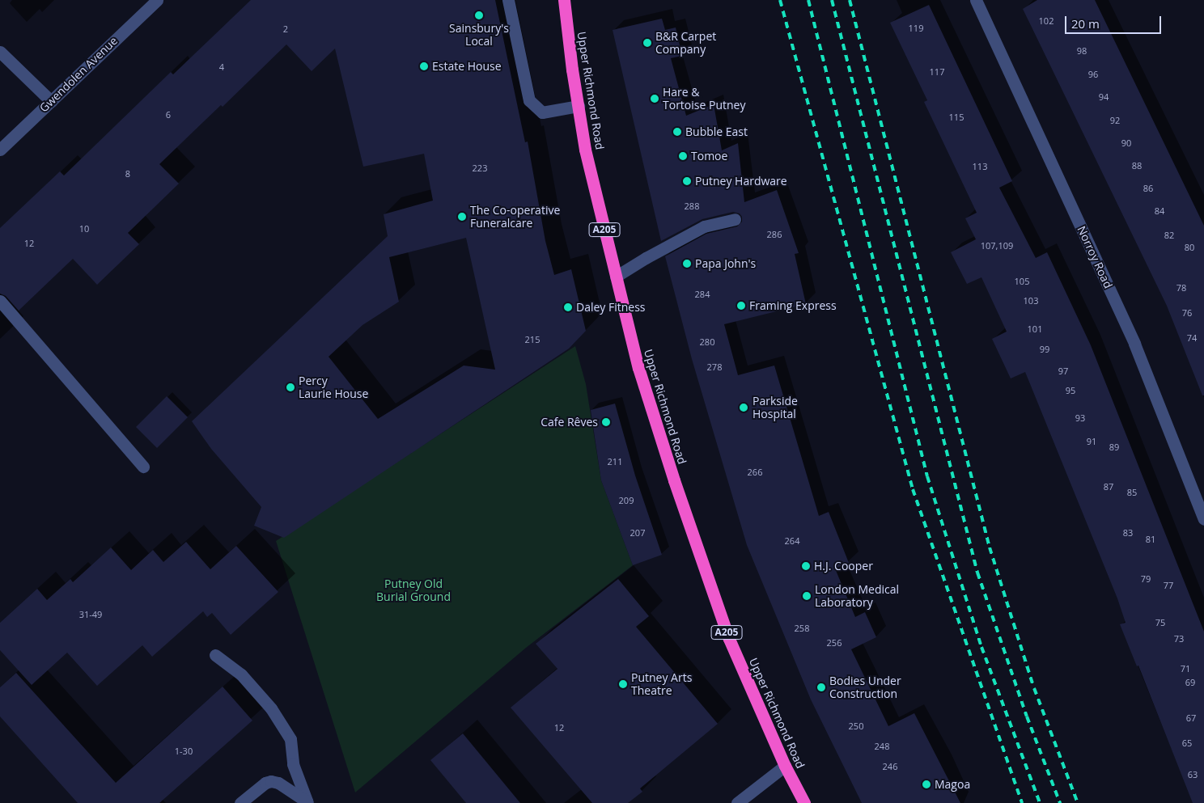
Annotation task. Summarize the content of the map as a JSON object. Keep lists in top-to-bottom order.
{
  "streets": {
    "highway": ["Upper Richmond Road", "A205"],
    "street": ["Gwendolen Avenue", "Norroy Road"]
  },
  "parks": ["Putney Old Burial Ground"],
  "places": [
    "Sainsbury's Local",
    "B&R Carpet Company",
    "Estate House",
    "Hare & Tortoise Putney",
    "Bubble East",
    "Tomoe",
    "Putney Hardware",
    "The Co-operative Funeralcare",
    "Papa John's",
    "Framing Express",
    "Daley Fitness",
    "Percy Laurie House",
    "Parkside Hospital",
    "Cafe Rêves",
    "H.J. Cooper",
    "London Medical Laboratory",
    "Putney Arts Theatre",
    "Bodies Under Construction",
    "Magoa"
  ],
  "house_numbers": [
    "102",
    "119",
    "2",
    "98",
    "4",
    "117",
    "96",
    "94",
    "6",
    "115",
    "92",
    "90",
    "88",
    "113",
    "223",
    "8",
    "86",
    "288",
    "84",
    "10",
    "286",
    "82",
    "12",
    "107,109",
    "80",
    "105",
    "78",
    "284",
    "103",
    "76",
    "101",
    "74",
    "215",
    "280",
    "99",
    "278",
    "97",
    "95",
    "93",
    "91",
    "89",
    "211",
    "266",
    "87",
    "85",
    "209",
    "207",
    "83",
    "81",
    "264",
    "79",
    "77",
    "31-49",
    "75",
    "258",
    "73",
    "256",
    "71",
    "69",
    "67",
    "250",
    "12",
    "65",
    "248",
    "1-30",
    "246",
    "63"
  ],
  "scale_bar": "20 m"
}
